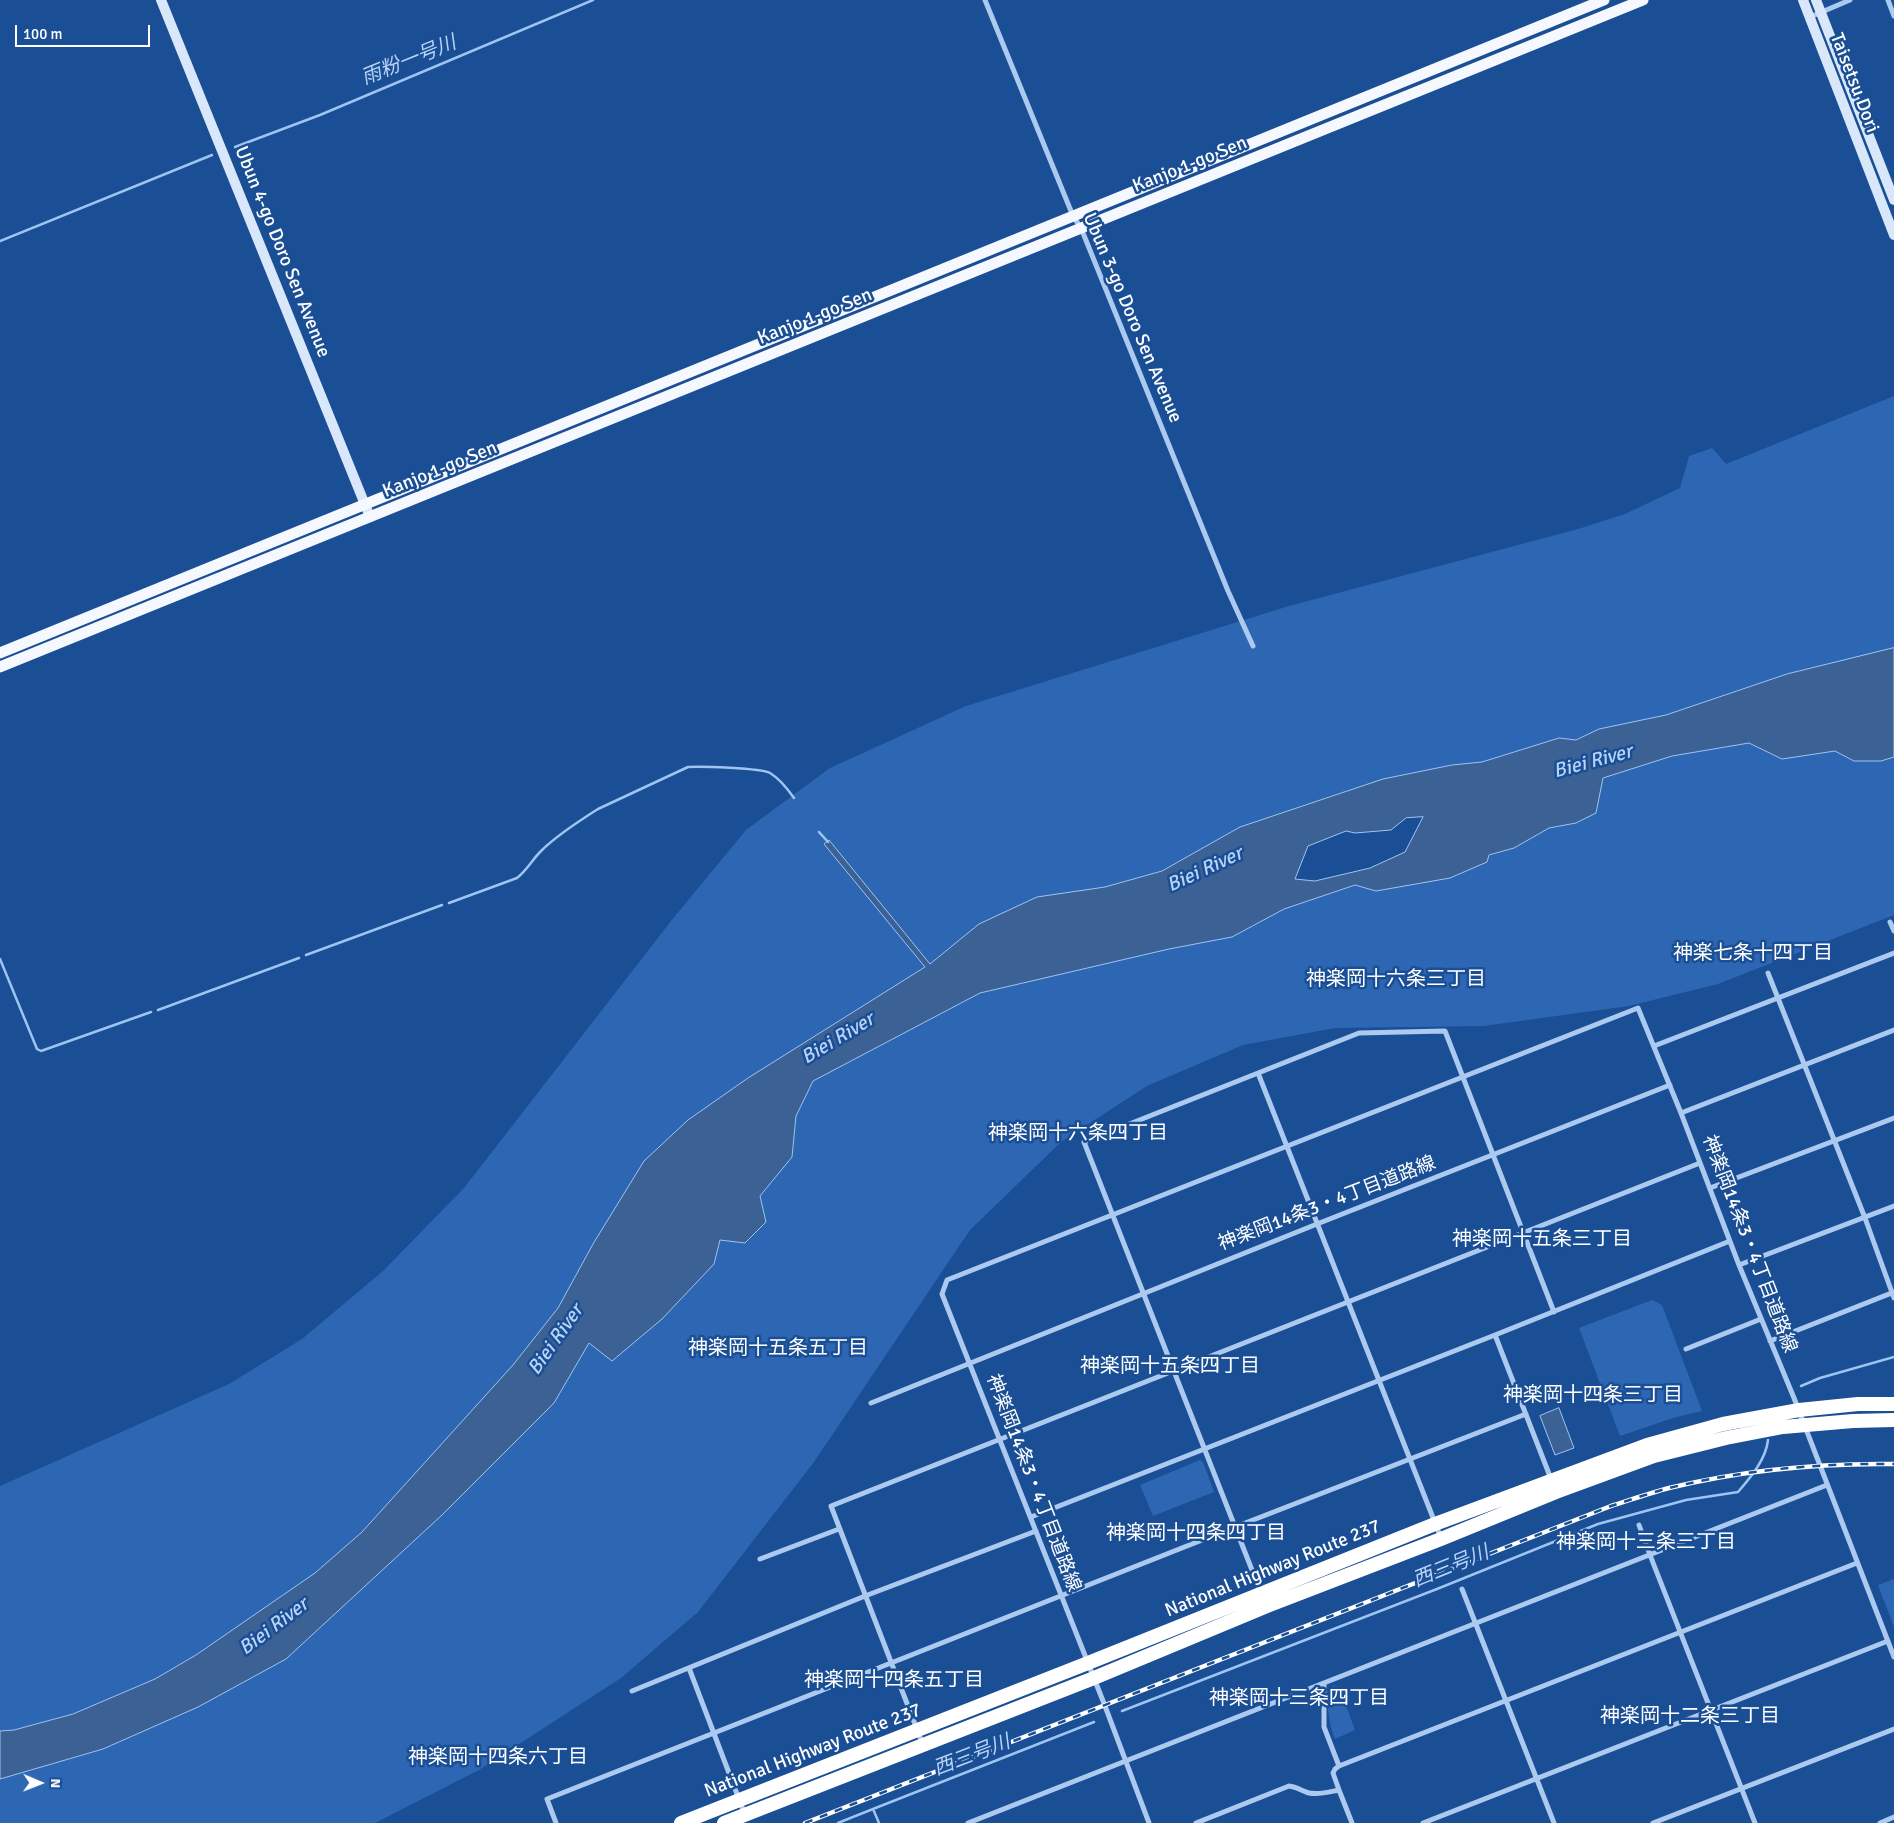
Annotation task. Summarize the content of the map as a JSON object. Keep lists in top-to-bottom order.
{
  "streets": {
    "highway": ["National Highway Route 237"],
    "main road": ["Kanjo 1-go Sen"],
    "street": [
      "Taisetsu Dori",
      "Ubun 4-go Doro Sen Avenue",
      "Ubun 3-go Doro Sen Avenue",
      "神楽岡14条3・4丁目道路線"
    ]
  },
  "crossings": [
    ["Kanjo 1-go Sen", "Ubun 4-go Doro Sen Avenue"],
    ["Kanjo 1-go Sen", "Ubun 3-go Doro Sen Avenue"],
    ["神楽岡14条3・4丁目道路線", "National Highway Route 237"]
  ],
  "districts": [
    "神楽七条十四丁目",
    "神楽岡十六条三丁目",
    "神楽岡十六条四丁目",
    "神楽岡十五条三丁目",
    "神楽岡十五条五丁目",
    "神楽岡十五条四丁目",
    "神楽岡十四条三丁目",
    "神楽岡十四条四丁目",
    "神楽岡十三条三丁目",
    "神楽岡十四条五丁目",
    "神楽岡十三条四丁目",
    "神楽岡十二条三丁目",
    "神楽岡十四条六丁目"
  ],
  "water": ["雨粉一号川", "Biei River", "西三号川"],
  "scale_bar": "100 m",
  "north": "right"
}
